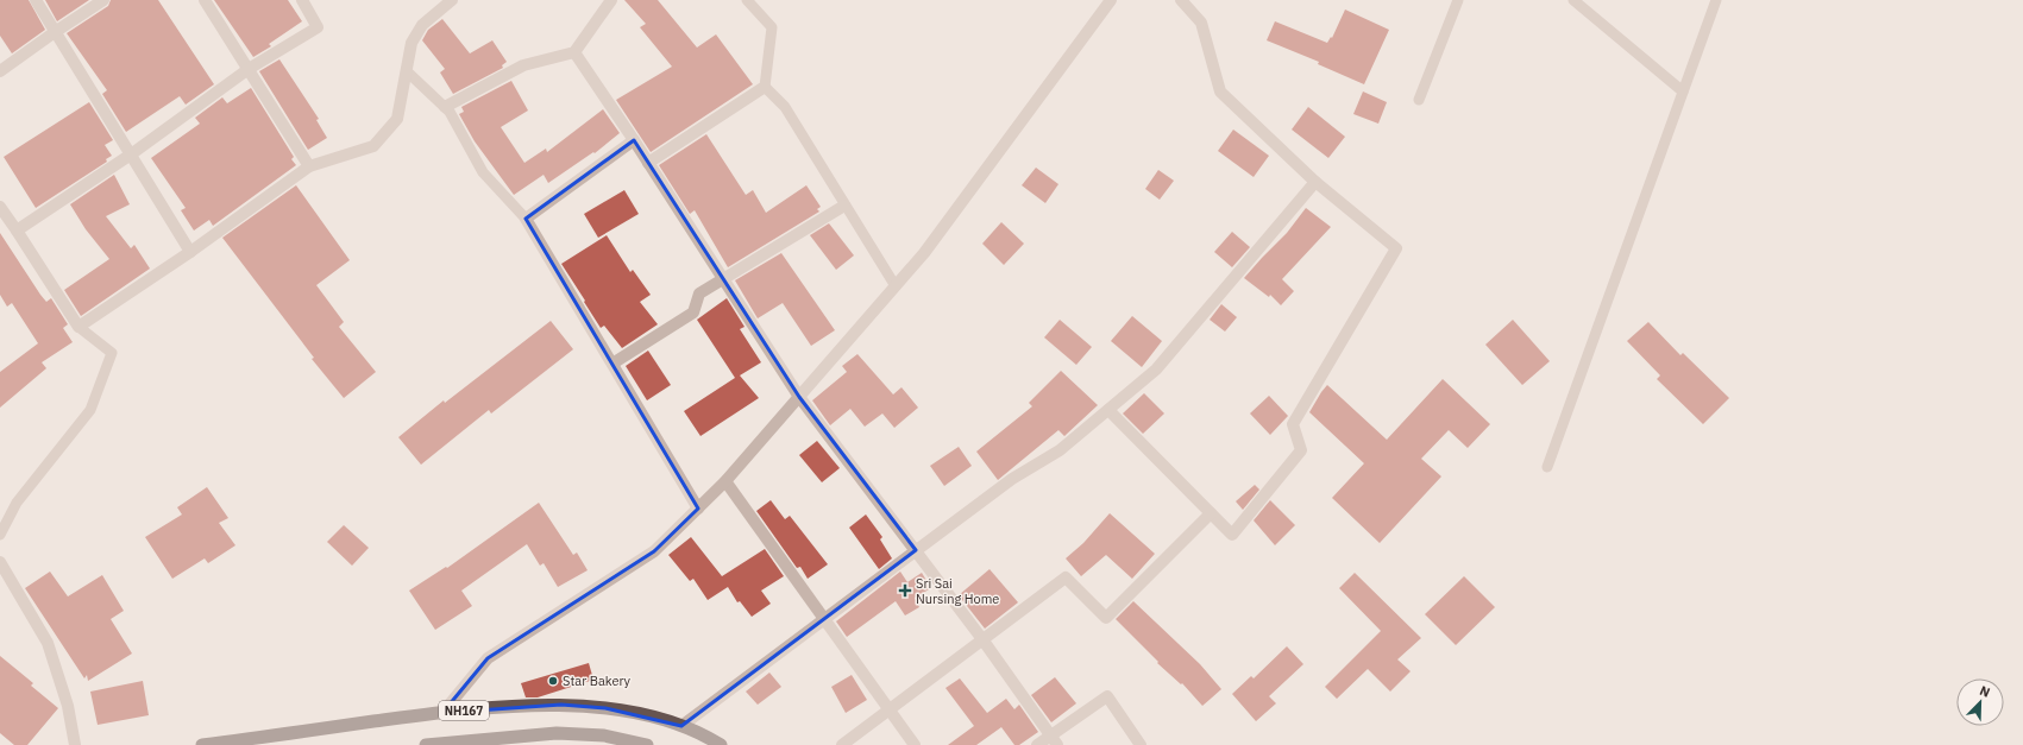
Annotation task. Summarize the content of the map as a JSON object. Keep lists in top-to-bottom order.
{
  "streets": {
    "highway": ["NH167"]
  },
  "places": {
    "health": ["Sri Sai Nursing Home"],
    "other": ["Star Bakery"]
  },
  "north": "top right"
}
